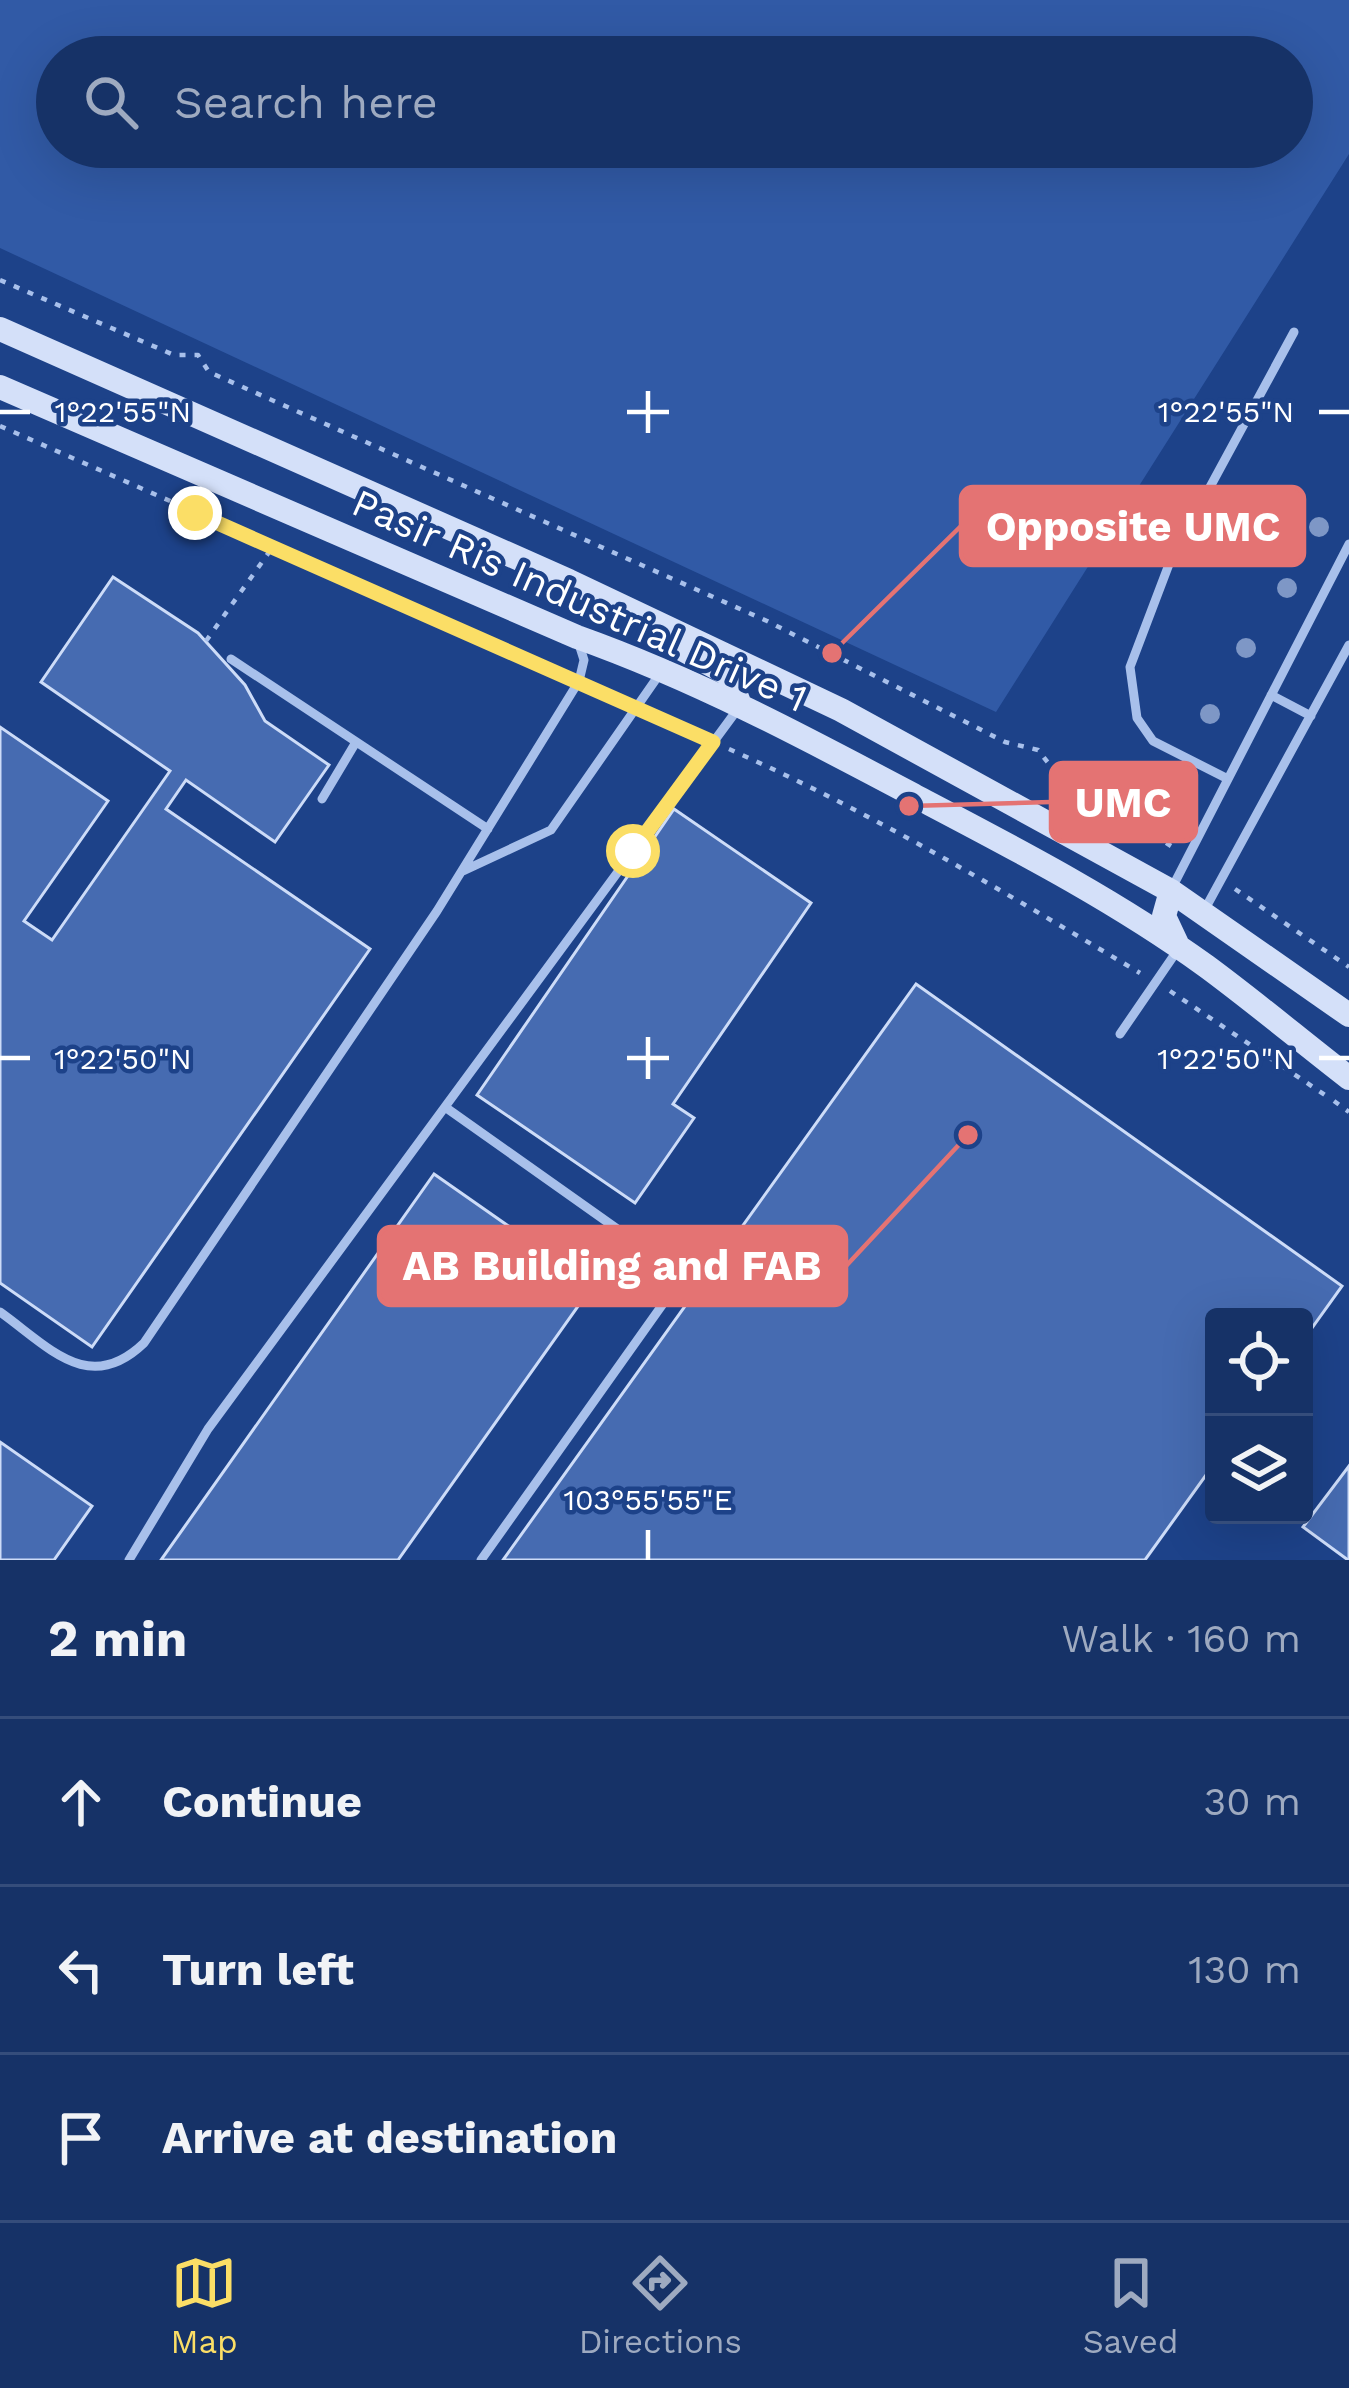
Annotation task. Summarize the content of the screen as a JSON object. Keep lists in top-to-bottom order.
{
  "streets": {
    "main road": ["Pasir Ris Industrial Drive 1"]
  },
  "places": ["Opposite UMC", "UMC", "AB Building and FAB"],
  "page": {
    "search": "Search here",
    "heading": ["2 min", "Walk · 160 m"],
    "list": [
      ["Continue", "30 m"],
      ["Turn left", "130 m"],
      "Arrive at destination"
    ],
    "nav": ["Map", "Directions", "Saved"]
  },
  "coordinates": ["1°22'55\"N", "1°22'50\"N", "103°55'55\"E"]
}
